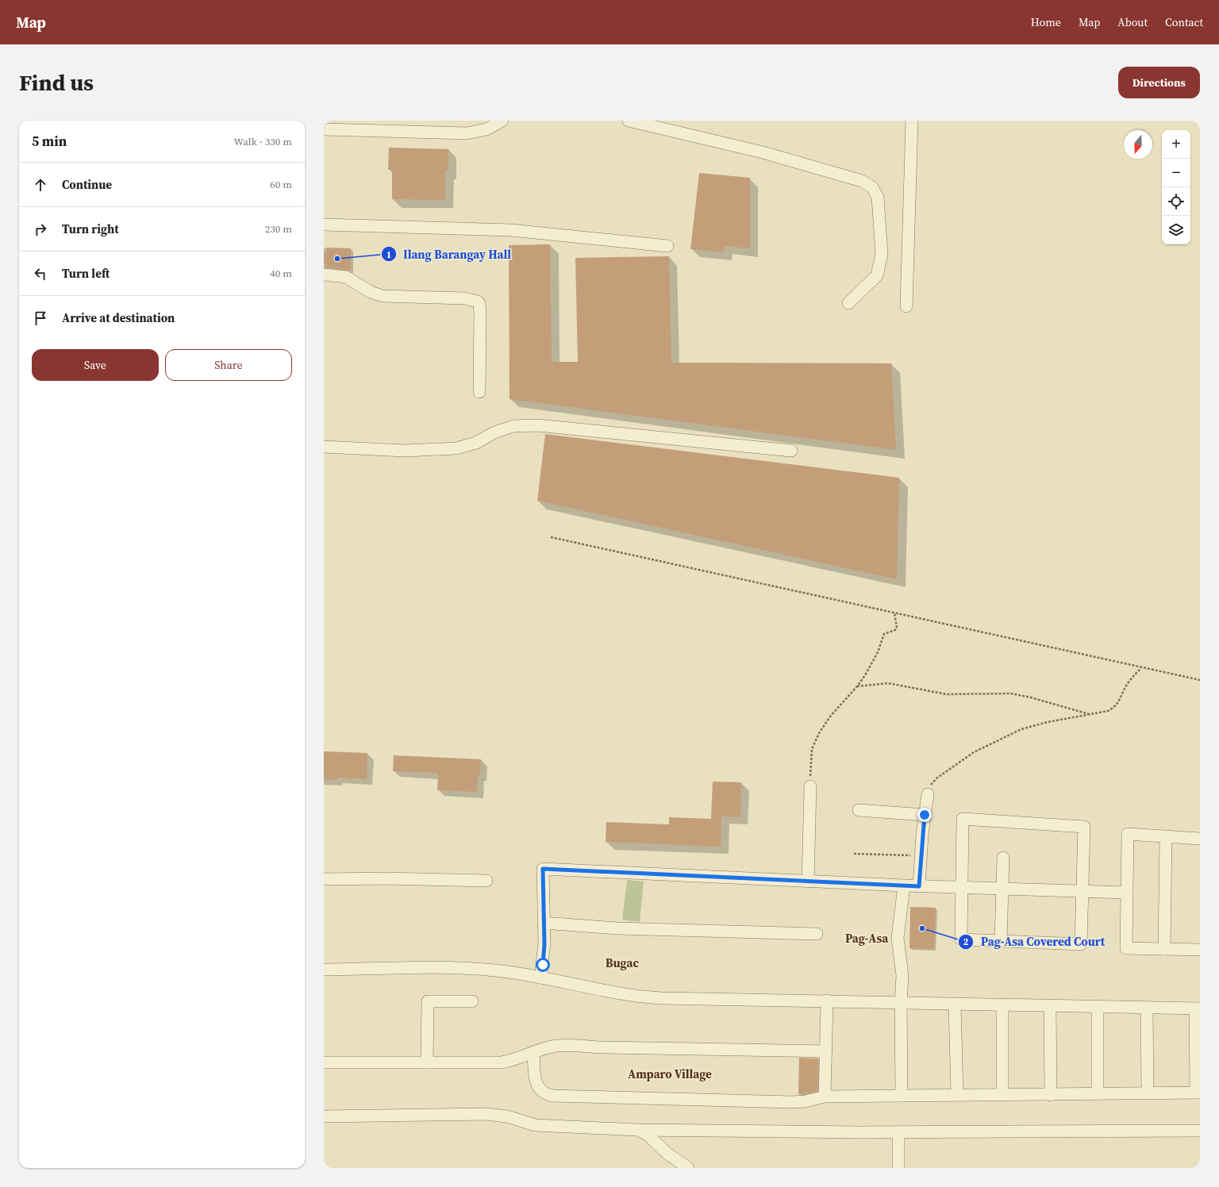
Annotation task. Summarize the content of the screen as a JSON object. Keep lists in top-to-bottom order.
{
  "districts": ["Pag-Asa", "Bugac", "Amparo Village"],
  "places": ["Ilang Barangay Hall", "Pag-Asa Covered Court"],
  "north": "bottom",
  "page": {
    "header": "Map",
    "nav": [
      "Home",
      "Map",
      "About",
      "Contact"
    ],
    "buttons": [
      "Directions",
      ["Save", "Share"]
    ],
    "title": "Find us",
    "heading": ["5 min", "Walk · 330 m"],
    "map_buttons": ["+", "−"],
    "list": [
      ["Continue", "60 m"],
      ["Turn right", "230 m"],
      ["Turn left", "40 m"],
      "Arrive at destination"
    ]
  }
}
